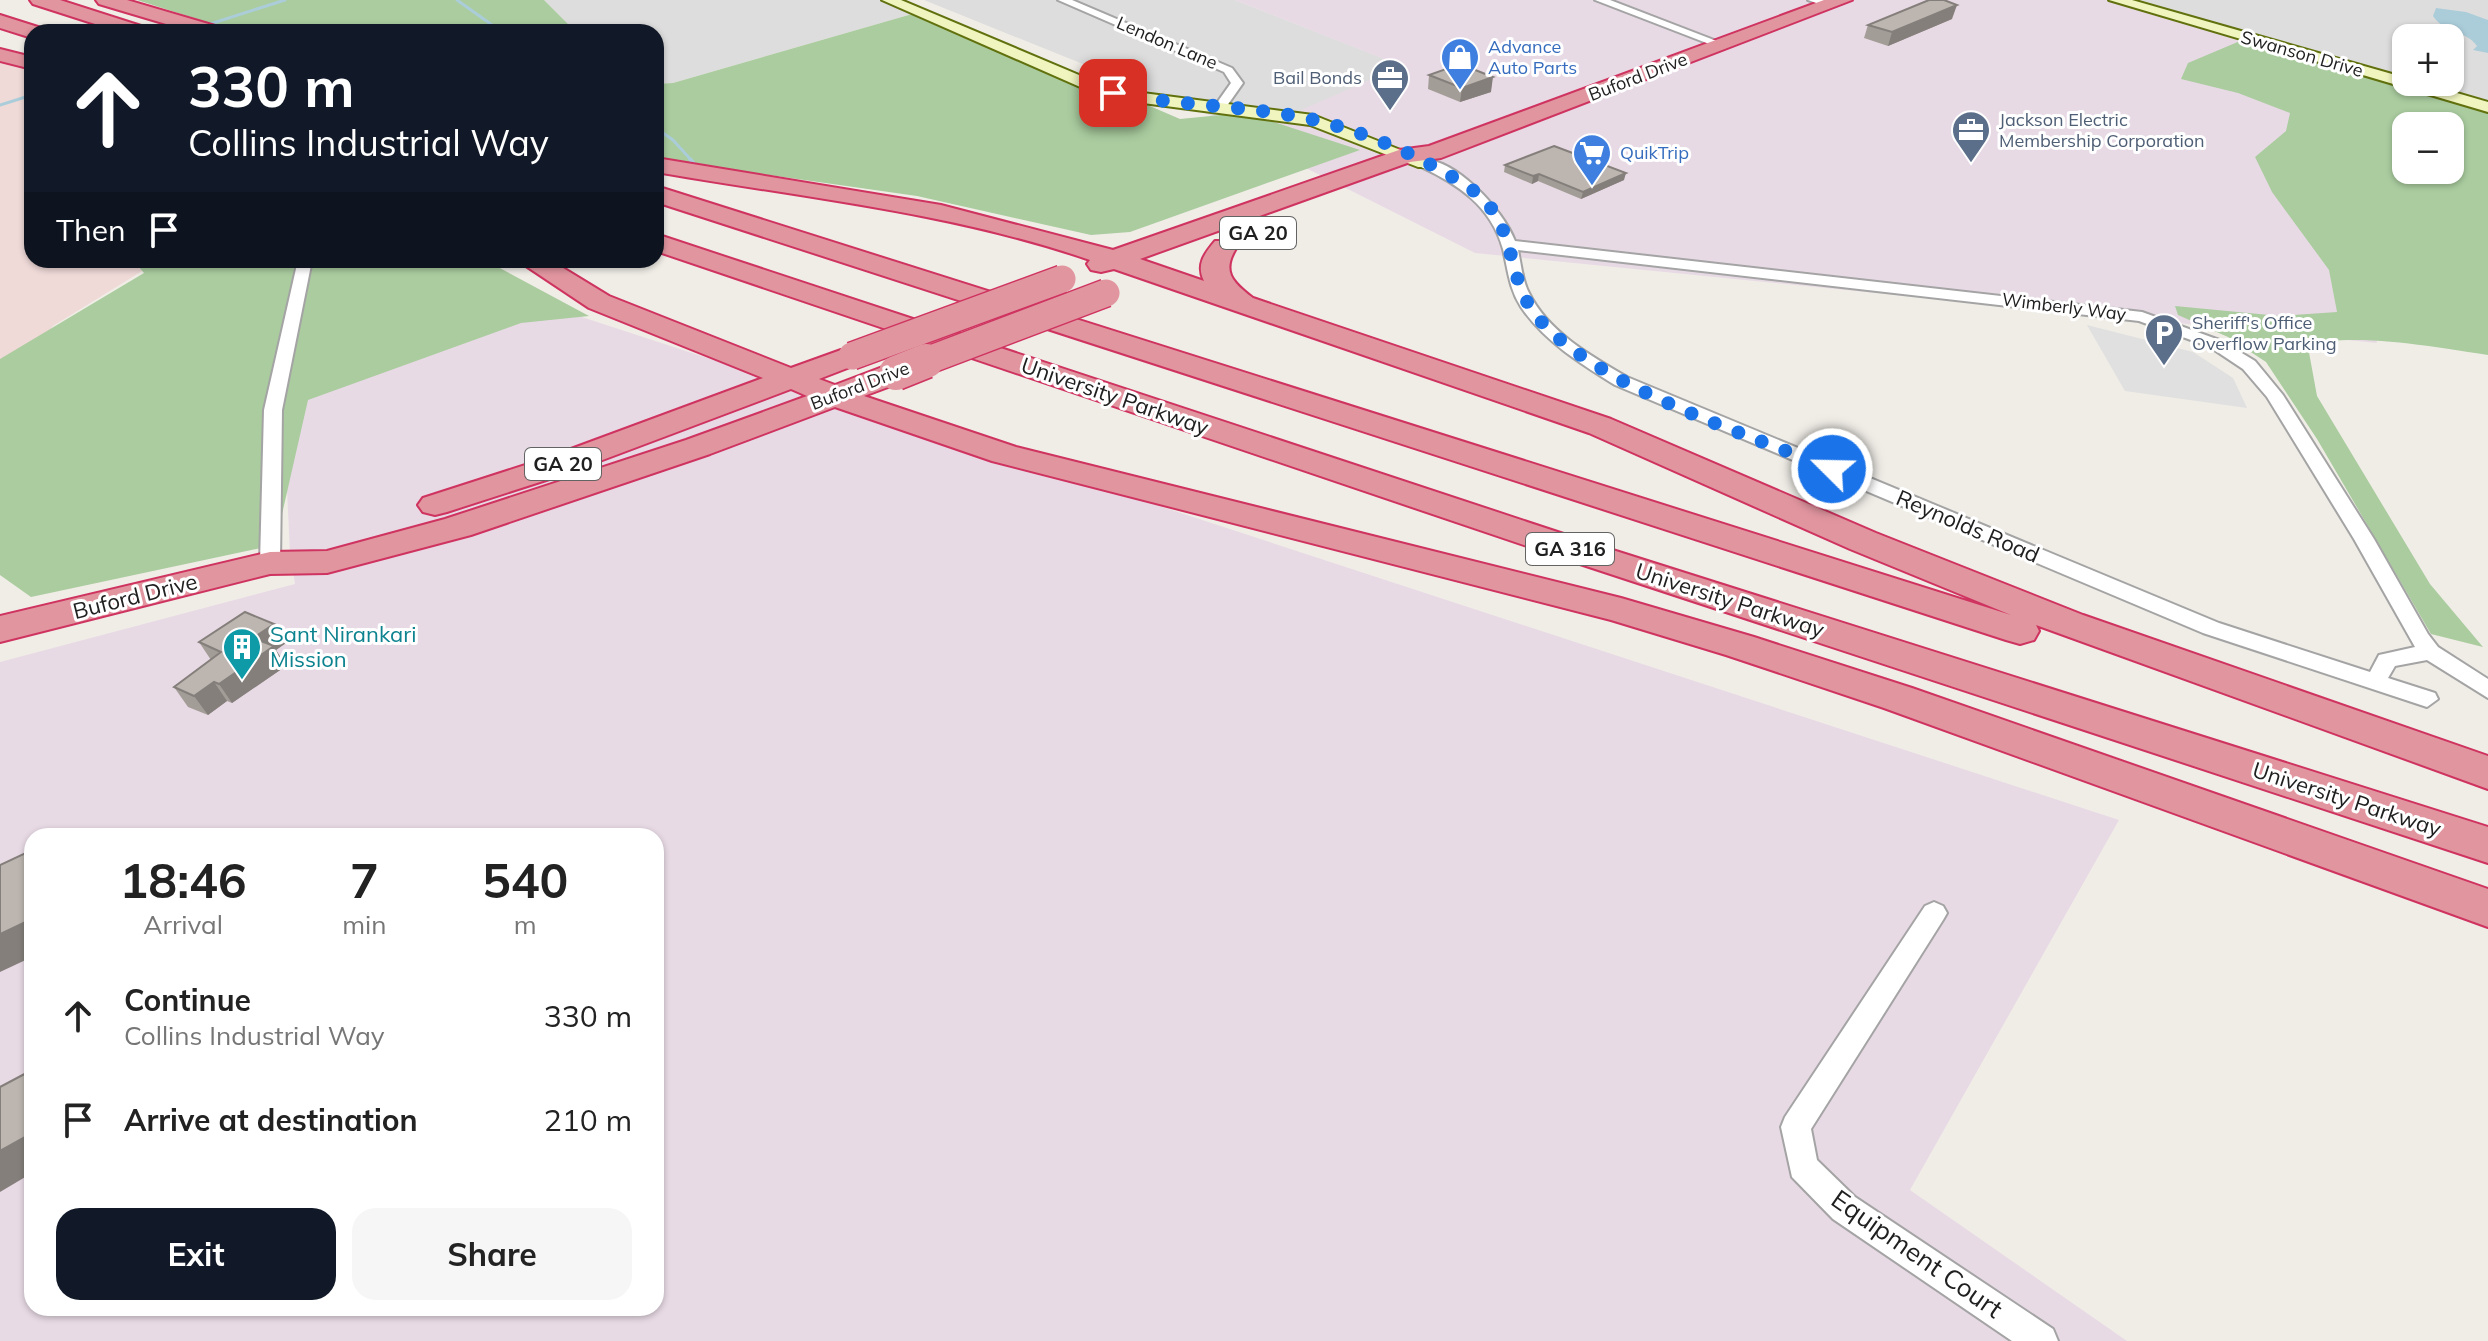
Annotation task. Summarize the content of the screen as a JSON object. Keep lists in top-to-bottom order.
{
  "streets": {
    "highway": [
      "Buford Drive",
      "GA 20",
      "University Parkway",
      "GA 316"
    ],
    "street": [
      "Lendon Lane",
      "Swanson Drive",
      "Wimberly Way",
      "Reynolds Road",
      "Equipment Court"
    ]
  },
  "crossings": [
    ["Buford Drive", "Reynolds Road"],
    ["Wimberly Way", "Reynolds Road"]
  ],
  "places": {
    "shop": ["Advance Auto Parts"],
    "office": ["Bail Bonds", "Jackson Electric Membership Corporation"],
    "supermarket": ["QuikTrip"],
    "parking": ["Sheriff's Office Overflow Parking"],
    "building": ["Sant Nirankari Mission"]
  },
  "page": {
    "map_buttons": ["+", "−"],
    "turn": ["330 m", "Collins Industrial Way"],
    "then": "Then",
    "eta": [
      "18:46",
      "Arrival",
      "7",
      "min",
      "540",
      "m"
    ],
    "list": [
      {
        "name": "Continue",
        "note": "Collins Industrial Way",
        "value": "330 m"
      },
      {
        "name": "Arrive at destination",
        "value": "210 m"
      }
    ],
    "buttons": ["Exit", "Share"]
  }
}
